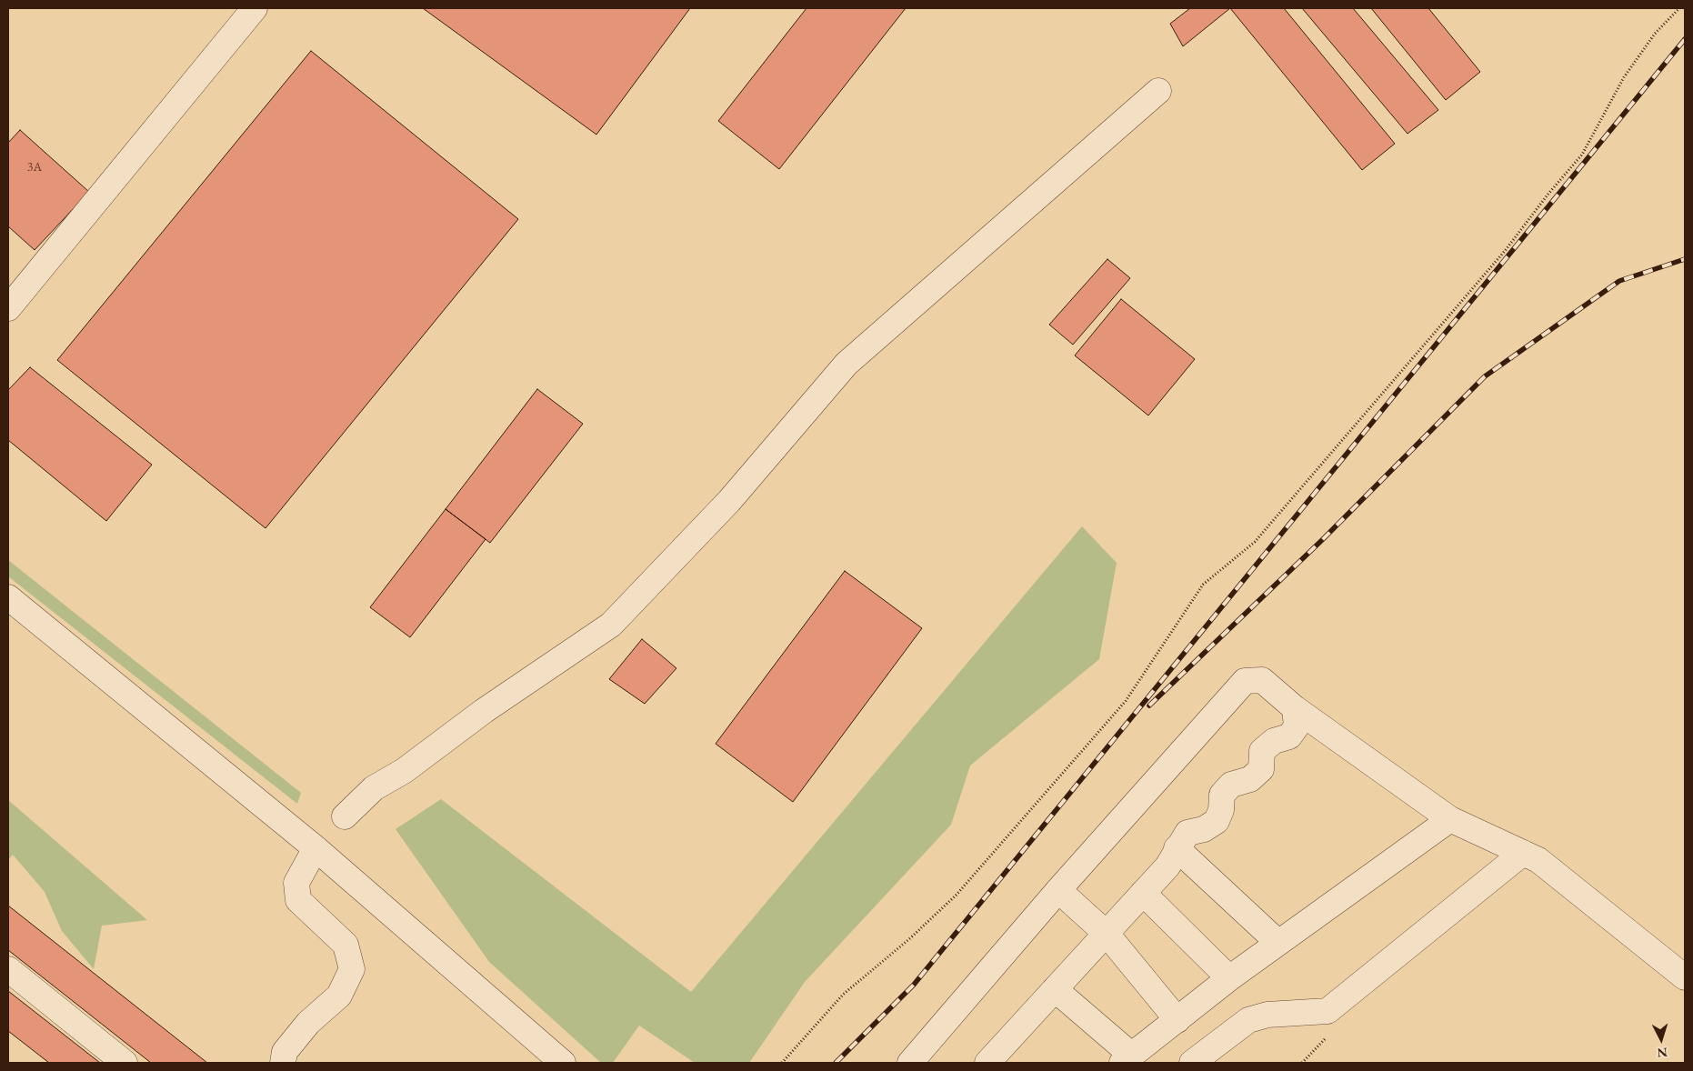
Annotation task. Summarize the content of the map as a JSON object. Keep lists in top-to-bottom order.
{
  "house_numbers": ["3А"],
  "north": "bottom"
}
